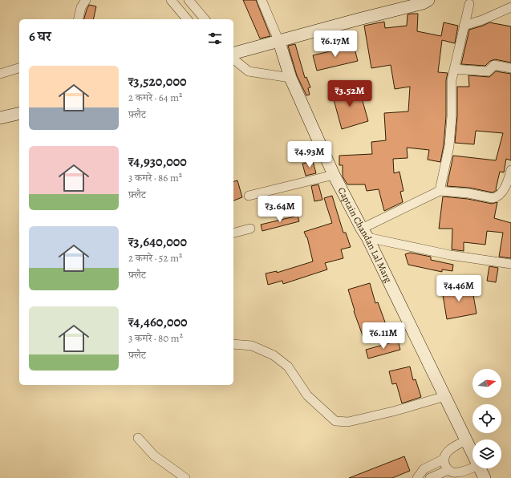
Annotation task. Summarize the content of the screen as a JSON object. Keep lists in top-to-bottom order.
{
  "streets": {
    "street": ["Captain Chandan Lal Marg"]
  },
  "north": "right",
  "page": {
    "heading": "6 घर",
    "price": [
      "₹6.17M",
      "₹3.52M",
      "₹4.93M",
      "₹3.64M",
      "₹4.46M",
      "₹6.11M"
    ],
    "list": [
      {
        "name": "₹3,520,000",
        "note": "2 कमरे · 64 m² · फ़्लैट"
      },
      {
        "name": "₹4,930,000",
        "note": "3 कमरे · 86 m² · फ़्लैट"
      },
      {
        "name": "₹3,640,000",
        "note": "2 कमरे · 52 m² · फ़्लैट"
      },
      {
        "name": "₹4,460,000",
        "note": "3 कमरे · 80 m² · फ़्लैट"
      }
    ]
  }
}
